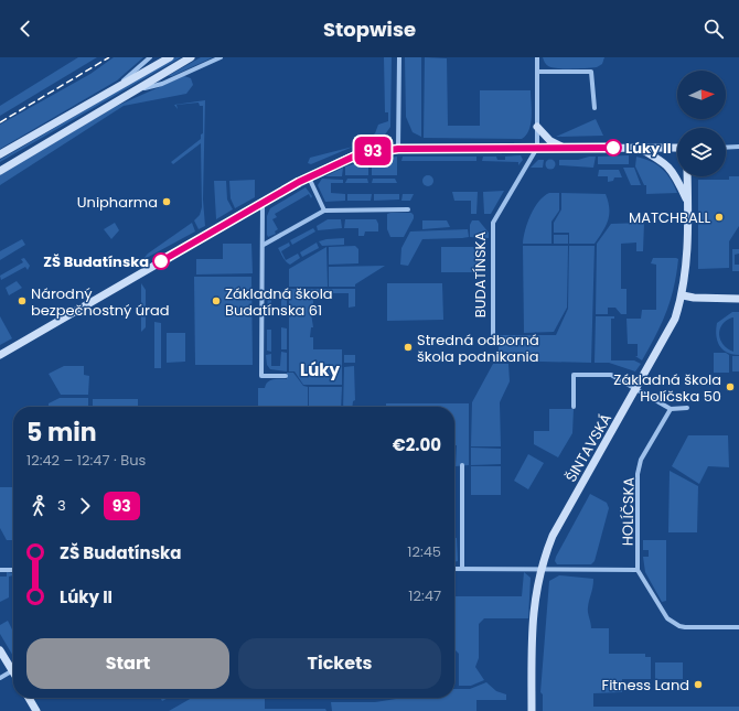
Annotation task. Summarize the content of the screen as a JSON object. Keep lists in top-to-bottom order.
{
  "streets": {
    "street": ["BUDATÍNSKA", "ŠINTAVSKÁ", "HOLÍČSKA"]
  },
  "districts": ["Lúky"],
  "places": [
    "Lúky II",
    "Unipharma",
    "MATCHBALL",
    "ZŠ Budatínska",
    "Národný bezpečnostný úrad",
    "Základná škola Budatínska 61",
    "Stredná odborná škola podnikania",
    "Základná škola Holíčska 50",
    "Fitness Land"
  ],
  "lines": ["bus line 93"],
  "north": "right",
  "page": {
    "header": "Stopwise",
    "on_map": "93",
    "heading": ["5 min", "12:42 – 12:47 · Bus", "€2.00"],
    "legs": ["3", "93"],
    "list": [
      {
        "name": "ZŠ Budatínska",
        "value": "12:45"
      },
      {
        "name": "Lúky II",
        "value": "12:47"
      }
    ],
    "buttons": ["Start", "Tickets"]
  }
}
